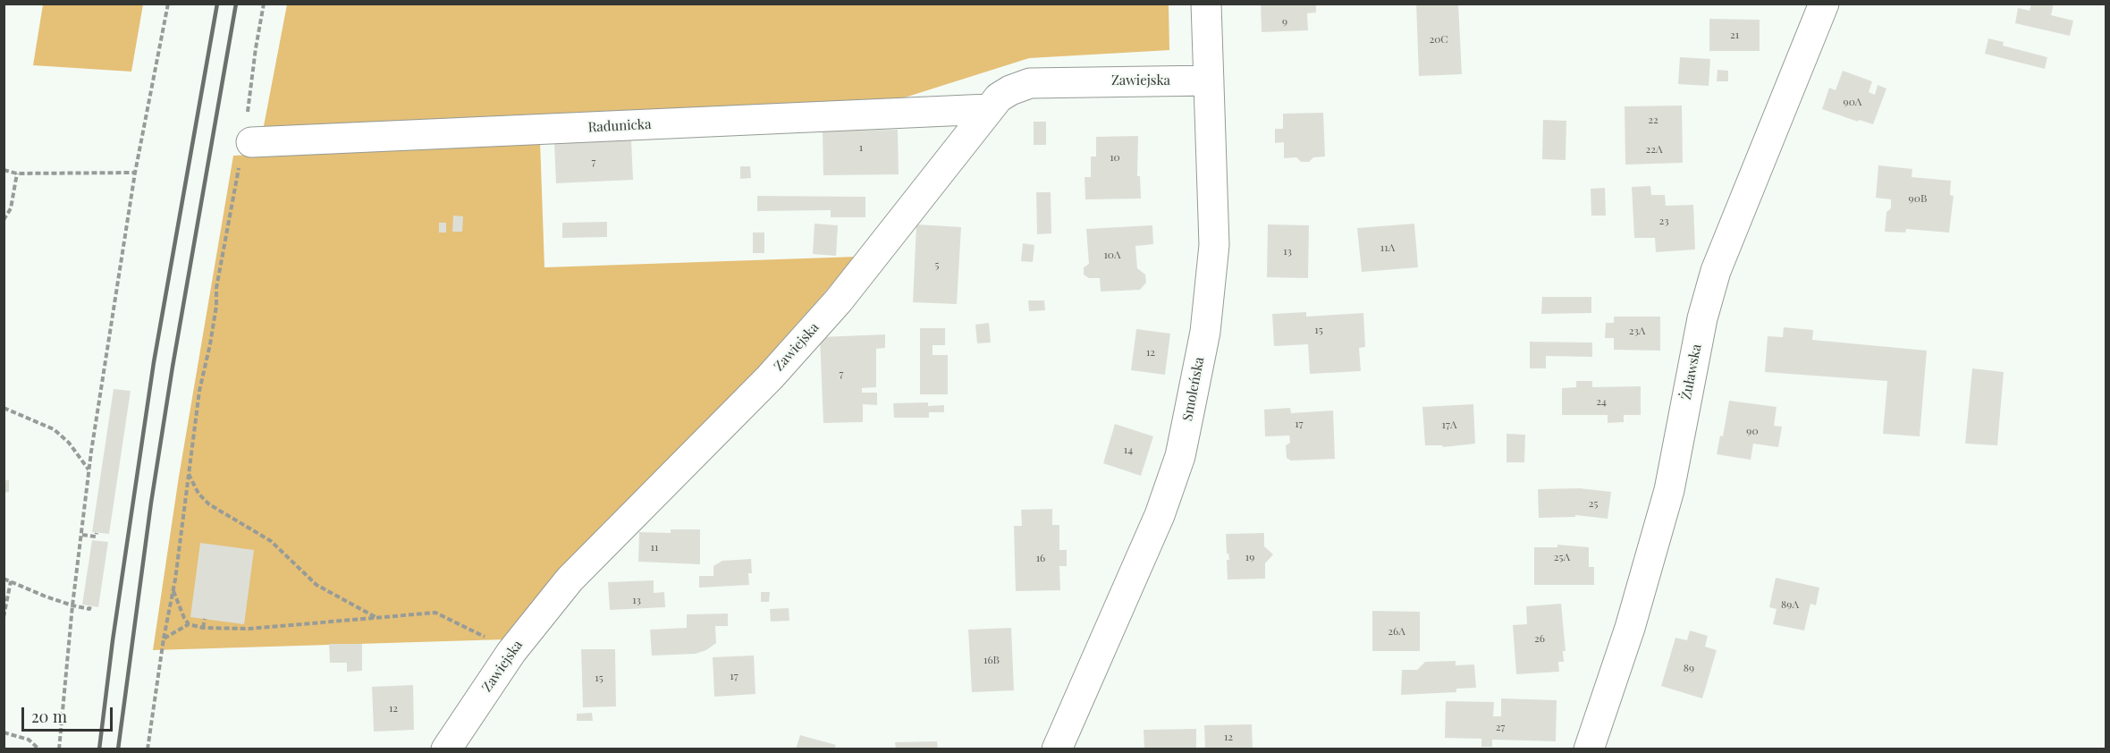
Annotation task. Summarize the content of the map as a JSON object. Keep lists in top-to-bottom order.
{
  "streets": {
    "street": [
      "Zawiejska",
      "Radunicka",
      "Żuławska",
      "Smoleńska"
    ]
  },
  "crossings": [
    ["Zawiejska", "Radunicka"],
    ["Zawiejska", "Smoleńska"]
  ],
  "house_numbers": [
    "9",
    "21",
    "20C",
    "90A",
    "22",
    "1",
    "22A",
    "10",
    "7",
    "90B",
    "23",
    "11A",
    "13",
    "10A",
    "5",
    "15",
    "23A",
    "12",
    "7",
    "24",
    "17",
    "17A",
    "90",
    "14",
    "25",
    "11",
    "19",
    "25A",
    "16",
    "13",
    "89A",
    "26A",
    "26",
    "16B",
    "89",
    "17",
    "15",
    "12",
    "27",
    "12"
  ],
  "scale_bar": "20 m"
}
